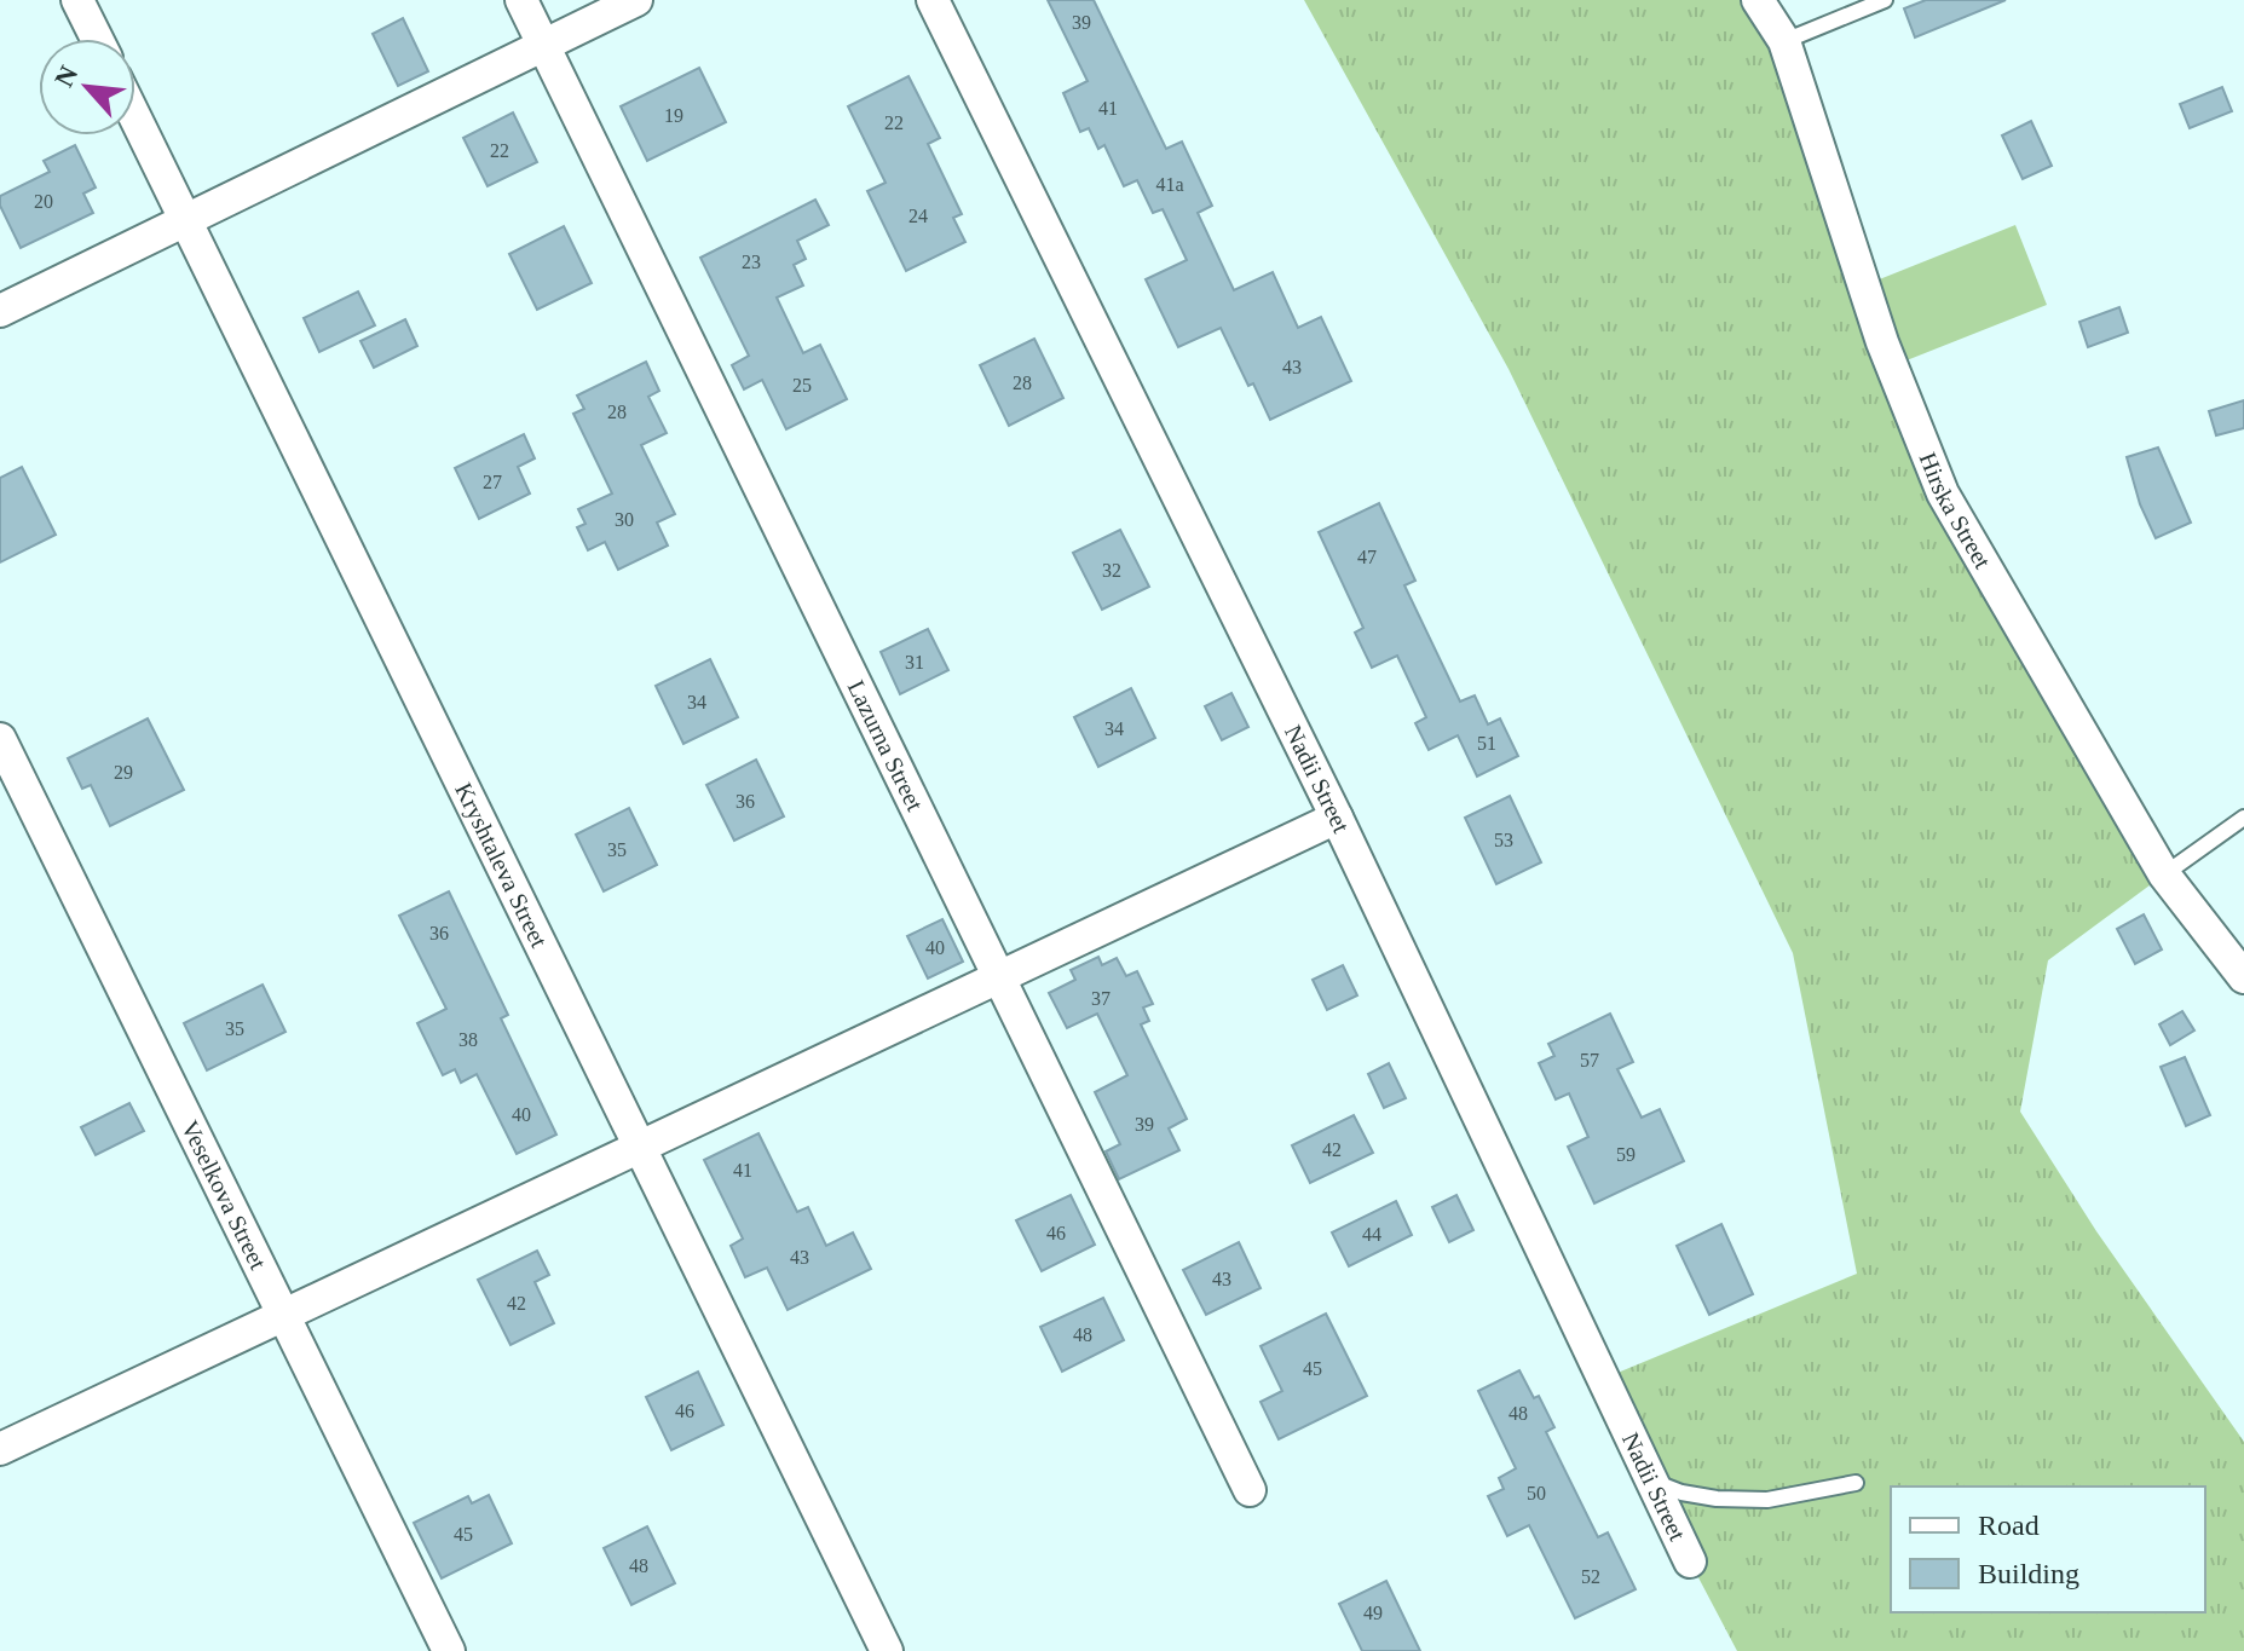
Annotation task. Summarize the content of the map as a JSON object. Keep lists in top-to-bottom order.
{
  "streets": {
    "street": [
      "Hirska Street",
      "Lazurna Street",
      "Nadii Street",
      "Kryshtaleva Street",
      "Veselkova Street"
    ]
  },
  "house_numbers": [
    "39",
    "41",
    "19",
    "22",
    "22",
    "41а",
    "20",
    "24",
    "23",
    "43",
    "28",
    "25",
    "28",
    "27",
    "30",
    "47",
    "32",
    "31",
    "34",
    "34",
    "51",
    "29",
    "36",
    "53",
    "35",
    "36",
    "40",
    "37",
    "35",
    "38",
    "57",
    "40",
    "39",
    "42",
    "59",
    "41",
    "46",
    "44",
    "43",
    "43",
    "42",
    "48",
    "45",
    "46",
    "48",
    "50",
    "45",
    "48",
    "52",
    "49"
  ],
  "legend": ["Road", "Building"],
  "north": "top left"
}
